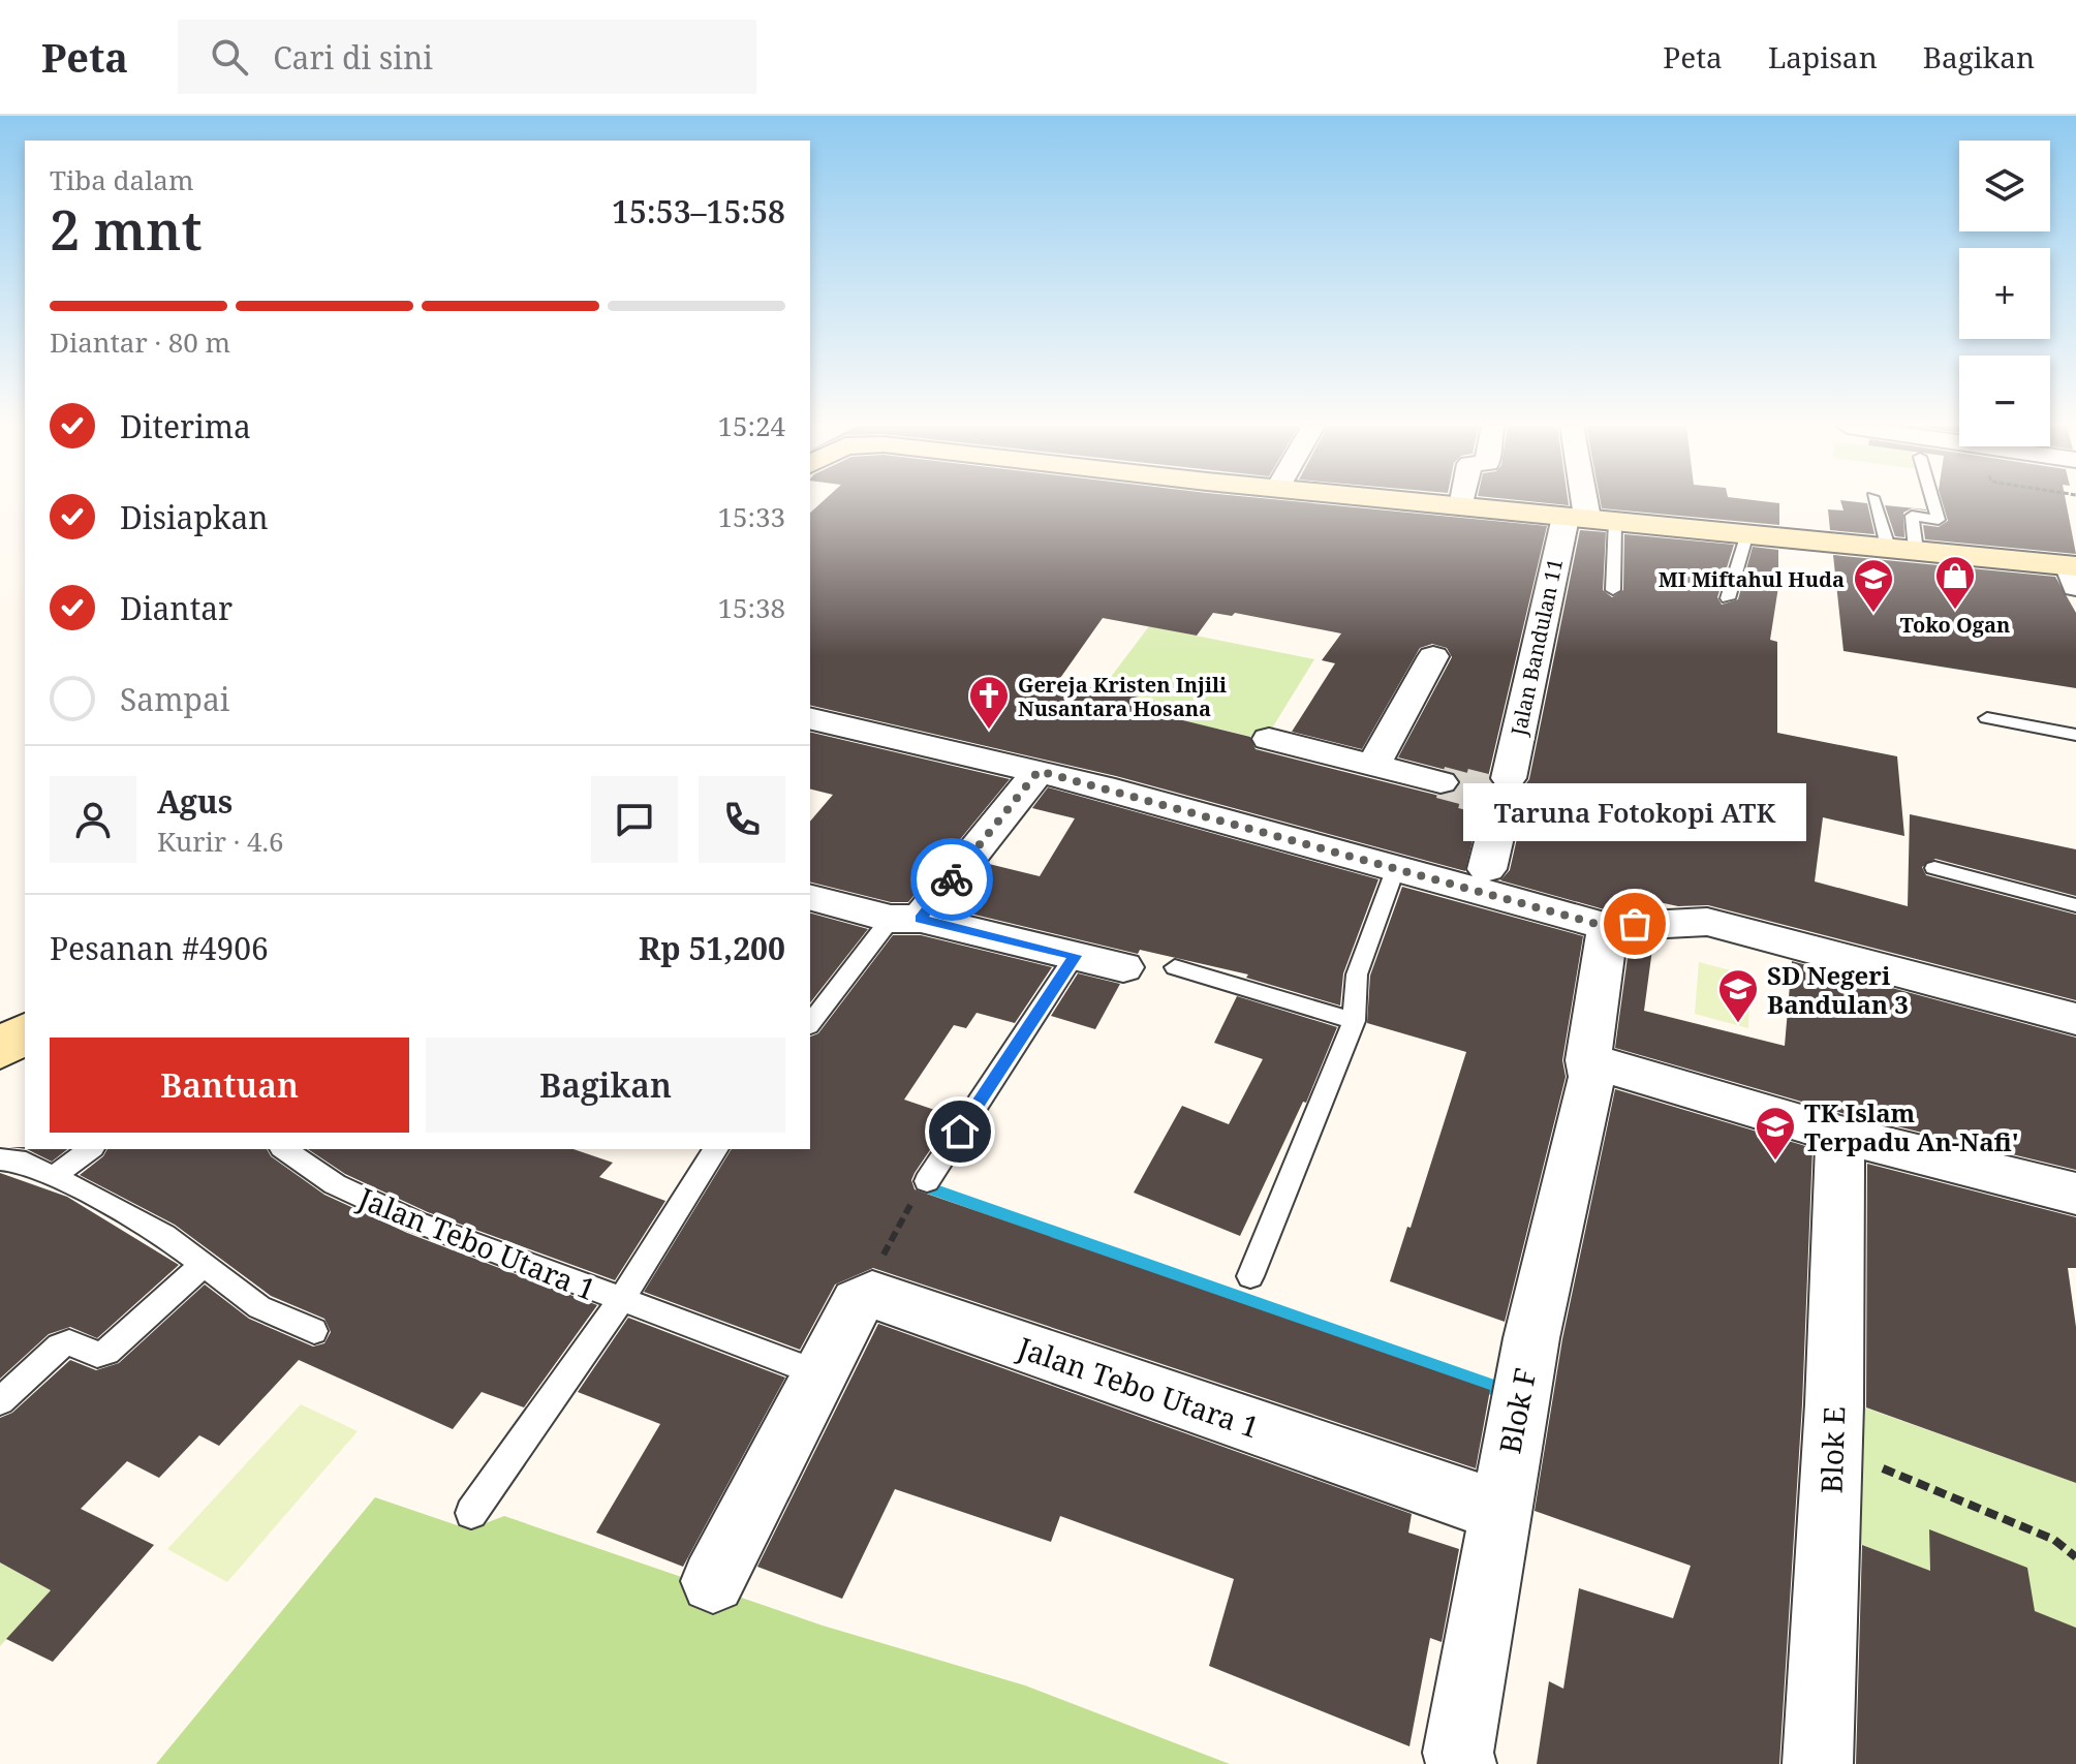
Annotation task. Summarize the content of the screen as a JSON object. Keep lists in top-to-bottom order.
{
  "streets": {
    "street": [
      "Jalan Bandulan 11",
      "Jalan Tebo Utara 1",
      "Blok F",
      "Blok E"
    ]
  },
  "crossings": [
    ["Jalan Tebo Utara 1", "Blok F"]
  ],
  "places": {
    "shop": ["Toko Ogan"],
    "school or university": ["MI Miftahul Huda", "SD Negeri Bandulan 3", "TK Islam Terpadu An-Nafi'"],
    "church": ["Gereja Kristen Injili Nusantara Hosana"],
    "other": ["Taruna Fotokopi ATK"]
  },
  "page": {
    "header": "Peta",
    "search": "Cari di sini",
    "nav": ["Peta", "Lapisan", "Bagikan"],
    "map_buttons": ["+", "−"],
    "heading": ["2 mnt", "Tiba dalam", "15:53–15:58"],
    "panel": [
      "Agus",
      "Kurir · 4.6",
      "Pesanan #4906",
      "Rp 51,200"
    ],
    "bar": "Diantar · 80 m",
    "list": [
      ["Diterima", "15:24"],
      ["Disiapkan", "15:33"],
      ["Diantar", "15:38"],
      "Sampai"
    ],
    "bubble": "Taruna Fotokopi ATK",
    "buttons": ["Bantuan", "Bagikan"]
  }
}
